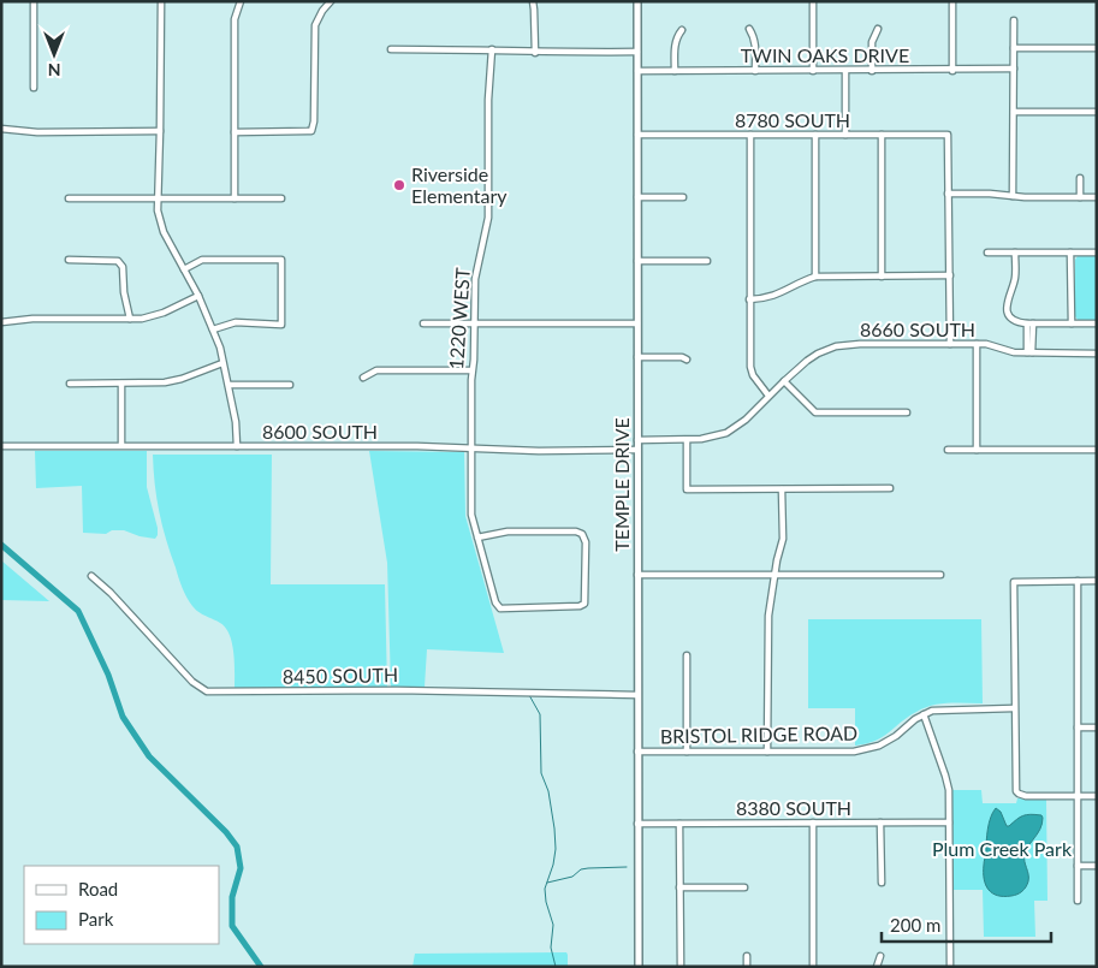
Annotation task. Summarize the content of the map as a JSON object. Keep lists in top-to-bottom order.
{
  "streets": {
    "street": [
      "TWIN OAKS DRIVE",
      "8780 SOUTH",
      "1220 WEST",
      "8660 SOUTH",
      "8600 SOUTH",
      "TEMPLE DRIVE",
      "8450 SOUTH",
      "BRISTOL RIDGE ROAD",
      "8380 SOUTH"
    ]
  },
  "crossings": [
    ["TWIN OAKS DRIVE", "TEMPLE DRIVE"],
    ["8780 SOUTH", "TEMPLE DRIVE"],
    ["1220 WEST", "8600 SOUTH"],
    ["8660 SOUTH", "TEMPLE DRIVE"],
    ["8600 SOUTH", "TEMPLE DRIVE"],
    ["TEMPLE DRIVE", "8450 SOUTH"],
    ["TEMPLE DRIVE", "BRISTOL RIDGE ROAD"],
    ["TEMPLE DRIVE", "8380 SOUTH"]
  ],
  "parks": ["Plum Creek Park"],
  "places": ["Riverside Elementary"],
  "legend": ["Road", "Park"],
  "scale_bar": "200 m",
  "north": "bottom"
}
